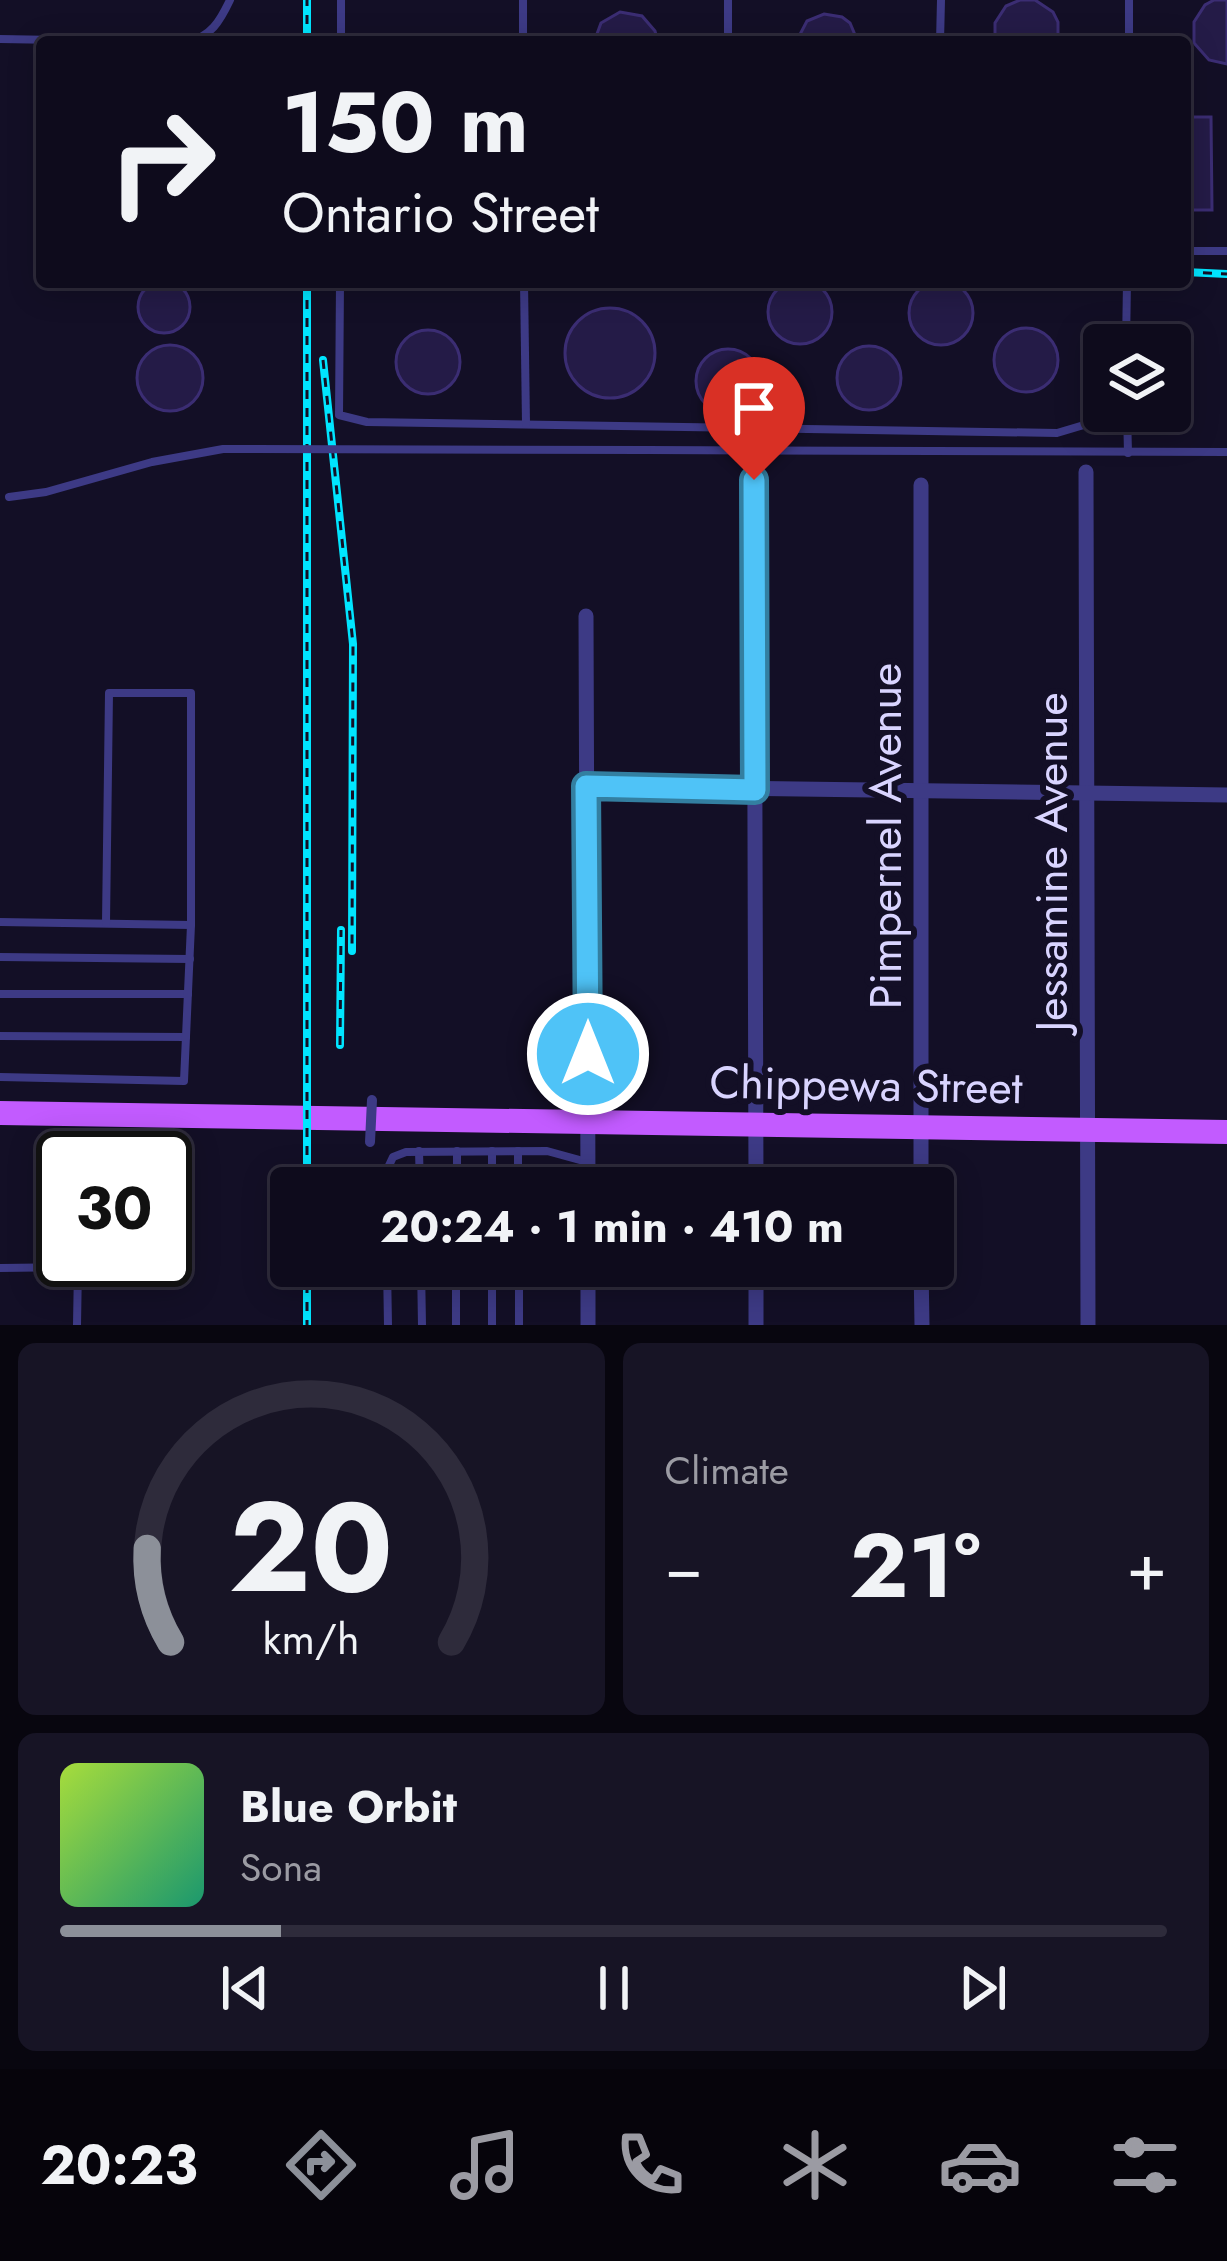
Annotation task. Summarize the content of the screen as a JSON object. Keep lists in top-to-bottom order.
{
  "streets": {
    "main road": ["Chippewa Street"],
    "street": ["Pimpernel Avenue", "Jessamine Avenue"]
  },
  "crossings": [
    ["Pimpernel Avenue", "Chippewa Street"],
    ["Jessamine Avenue", "Chippewa Street"]
  ],
  "page": {
    "turn": ["150 m", "Ontario Street"],
    "limit": "30",
    "trip": "20:24 · 1 min · 410 m",
    "tile": "Climate",
    "heat": ["−", "21°", "+"],
    "song": ["Blue Orbit", "Sona"],
    "tabs": "20:23",
    "gauge": ["20", "km/h"]
  }
}
